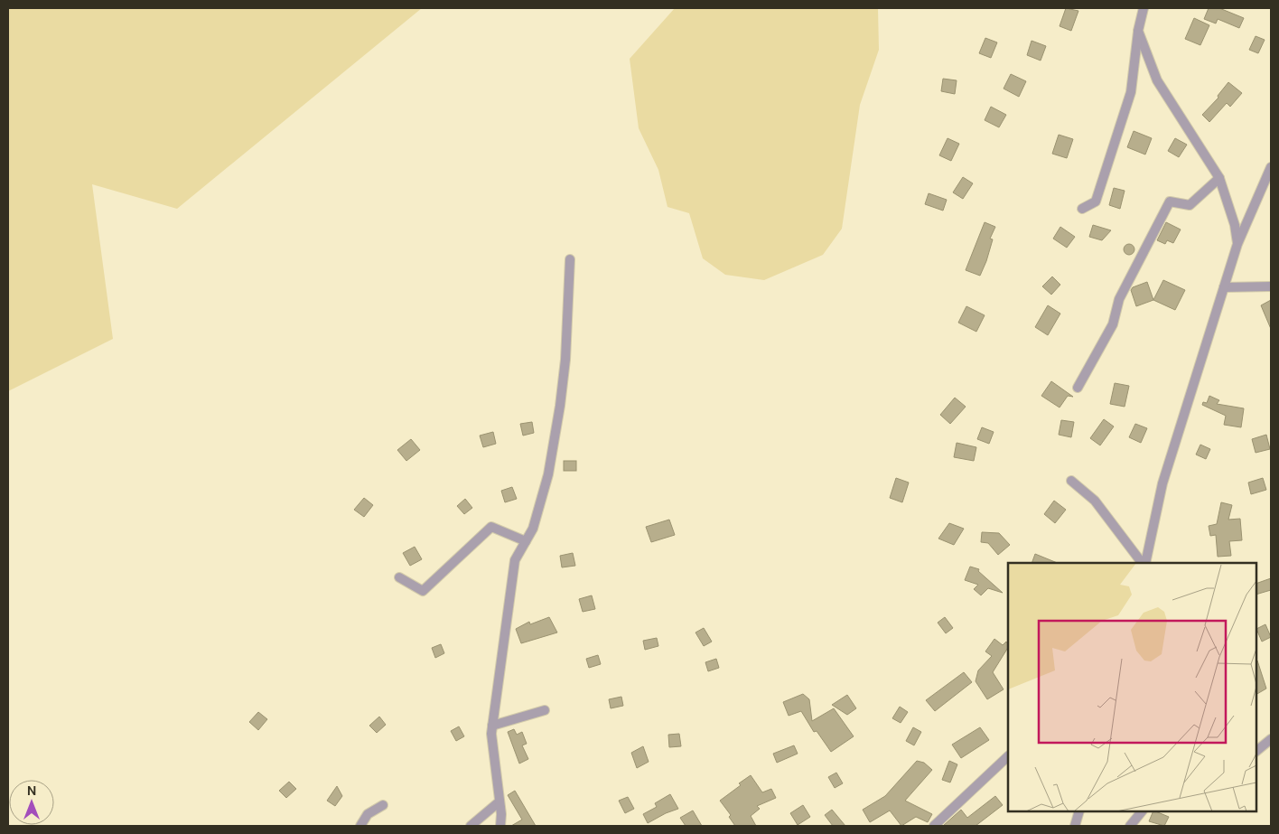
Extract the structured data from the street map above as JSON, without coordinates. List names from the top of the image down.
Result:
{
  "north": "top"
}
